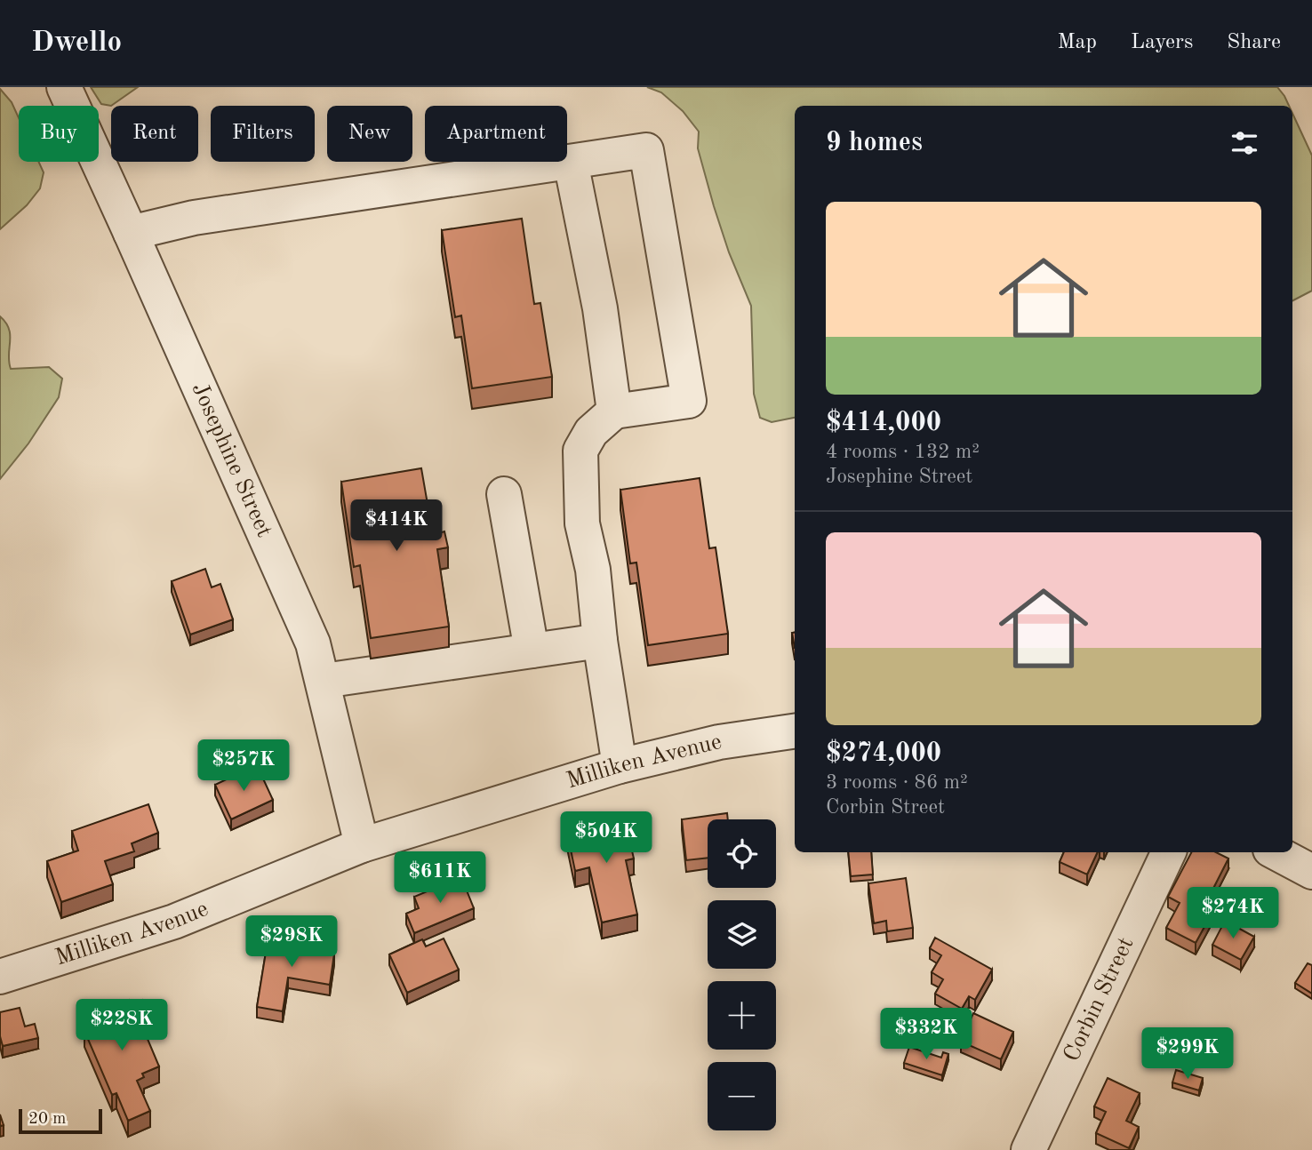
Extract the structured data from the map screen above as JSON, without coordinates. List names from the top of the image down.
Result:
{
  "streets": {
    "street": ["Josephine Street", "Milliken Avenue", "Corbin Street"]
  },
  "crossings": [
    ["Josephine Street", "Milliken Avenue"]
  ],
  "scale_bar": "20 m",
  "page": {
    "header": "Dwello",
    "nav": ["Map", "Layers", "Share"],
    "chip": [
      "Buy",
      "Rent",
      "Filters",
      "New",
      "Apartment"
    ],
    "heading": "9 homes",
    "list": [
      {
        "name": "$414,000",
        "note": "4 rooms · 132 m² · Josephine Street"
      },
      {
        "name": "$274,000",
        "note": "3 rooms · 86 m² · Corbin Street"
      }
    ],
    "price": [
      "$414K",
      "$257K",
      "$504K",
      "$611K",
      "$274K",
      "$298K",
      "$228K",
      "$332K",
      "$299K"
    ],
    "map_buttons": ["+", "−"],
    "scale": "20 m"
  }
}
